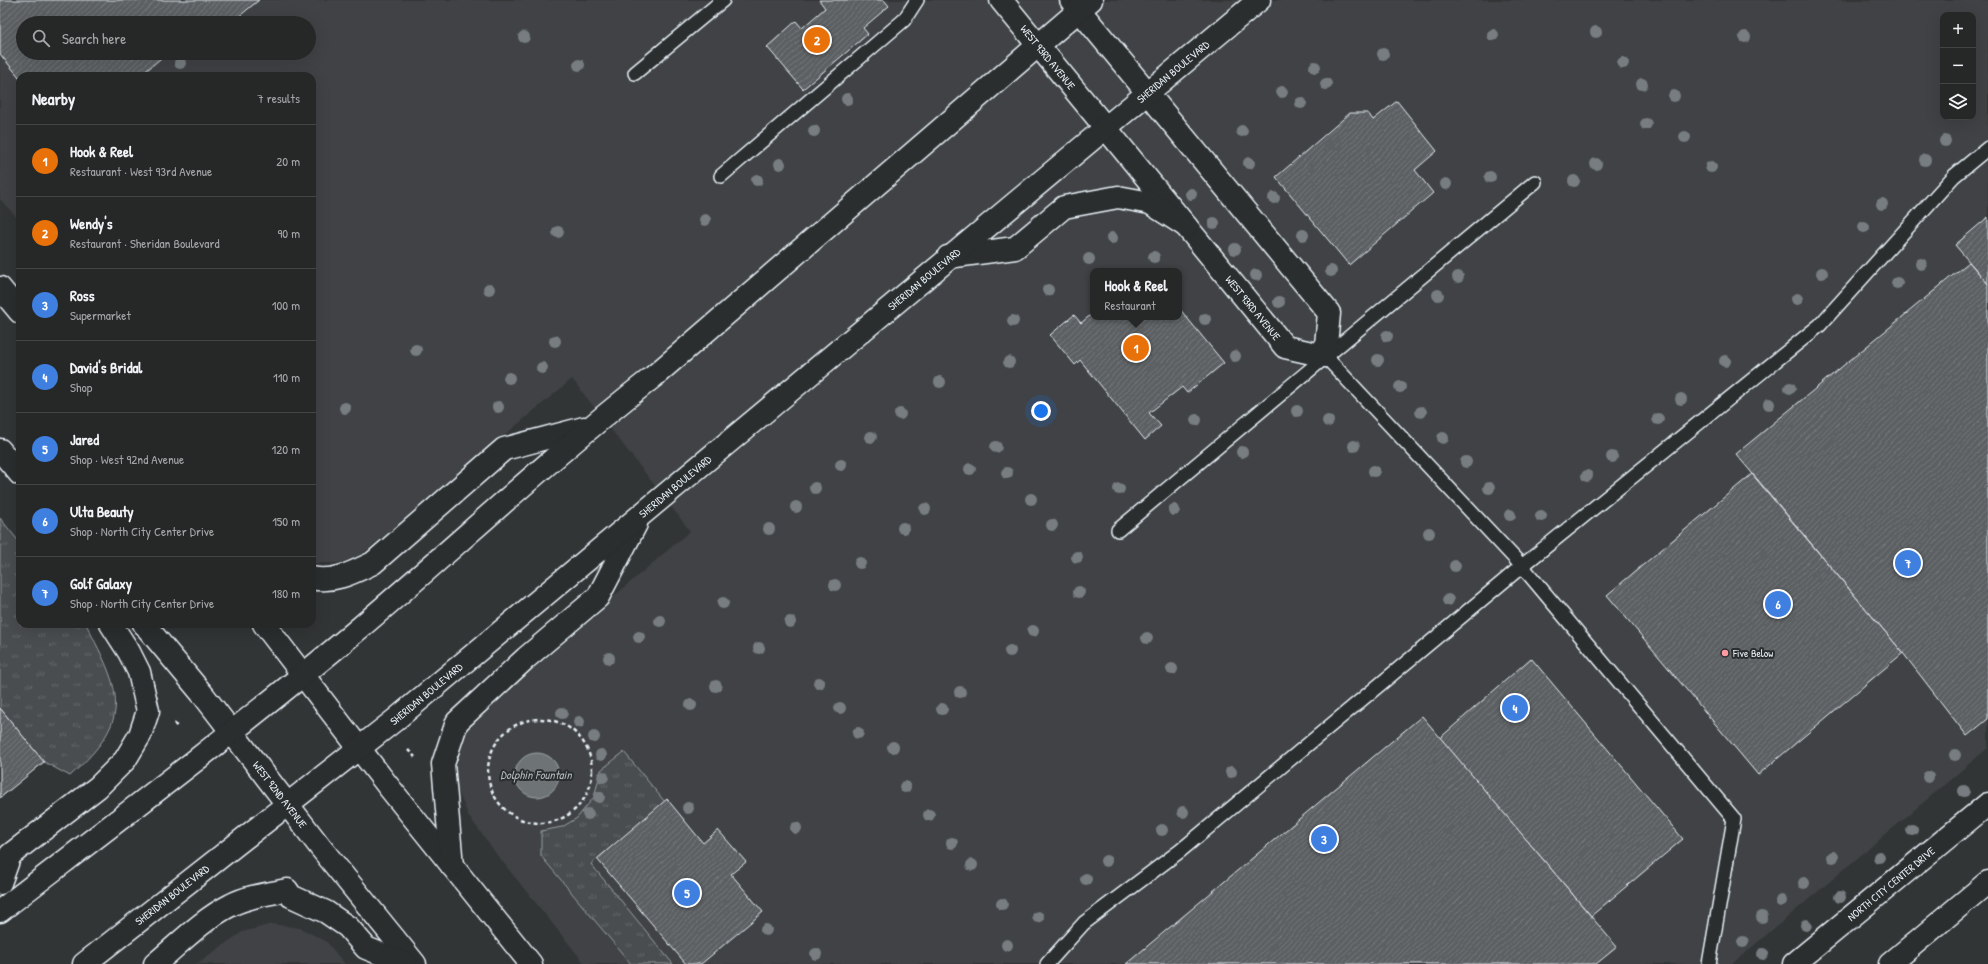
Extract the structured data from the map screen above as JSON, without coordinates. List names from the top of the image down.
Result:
{
  "streets": {
    "main road": [
      "WEST 93RD AVENUE",
      "SHERIDAN BOULEVARD",
      "WEST 92ND AVENUE",
      "NORTH CITY CENTER DRIVE"
    ]
  },
  "crossings": [
    ["WEST 93RD AVENUE", "SHERIDAN BOULEVARD"],
    ["SHERIDAN BOULEVARD", "WEST 92ND AVENUE"]
  ],
  "water": ["Dolphin Fountain"],
  "places": ["Five Below"],
  "page": {
    "map_buttons": ["+", "−"],
    "search": "Search here",
    "pins": [
      "2",
      "1",
      "7",
      "6",
      "4",
      "3",
      "5"
    ],
    "heading": ["Nearby", "7 results"],
    "list": [
      {
        "mark": "1",
        "name": "Hook & Reel",
        "note": "Restaurant · West 93rd Avenue",
        "value": "20 m"
      },
      {
        "mark": "2",
        "name": "Wendy's",
        "note": "Restaurant · Sheridan Boulevard",
        "value": "90 m"
      },
      {
        "mark": "3",
        "name": "Ross",
        "note": "Supermarket",
        "value": "100 m"
      },
      {
        "mark": "4",
        "name": "David's Bridal",
        "note": "Shop",
        "value": "110 m"
      },
      {
        "mark": "5",
        "name": "Jared",
        "note": "Shop · West 92nd Avenue",
        "value": "120 m"
      },
      {
        "mark": "6",
        "name": "Ulta Beauty",
        "note": "Shop · North City Center Drive",
        "value": "150 m"
      },
      {
        "mark": "7",
        "name": "Golf Galaxy",
        "note": "Shop · North City Center Drive",
        "value": "180 m"
      }
    ],
    "popup": ["Hook & Reel", "Restaurant"]
  }
}
